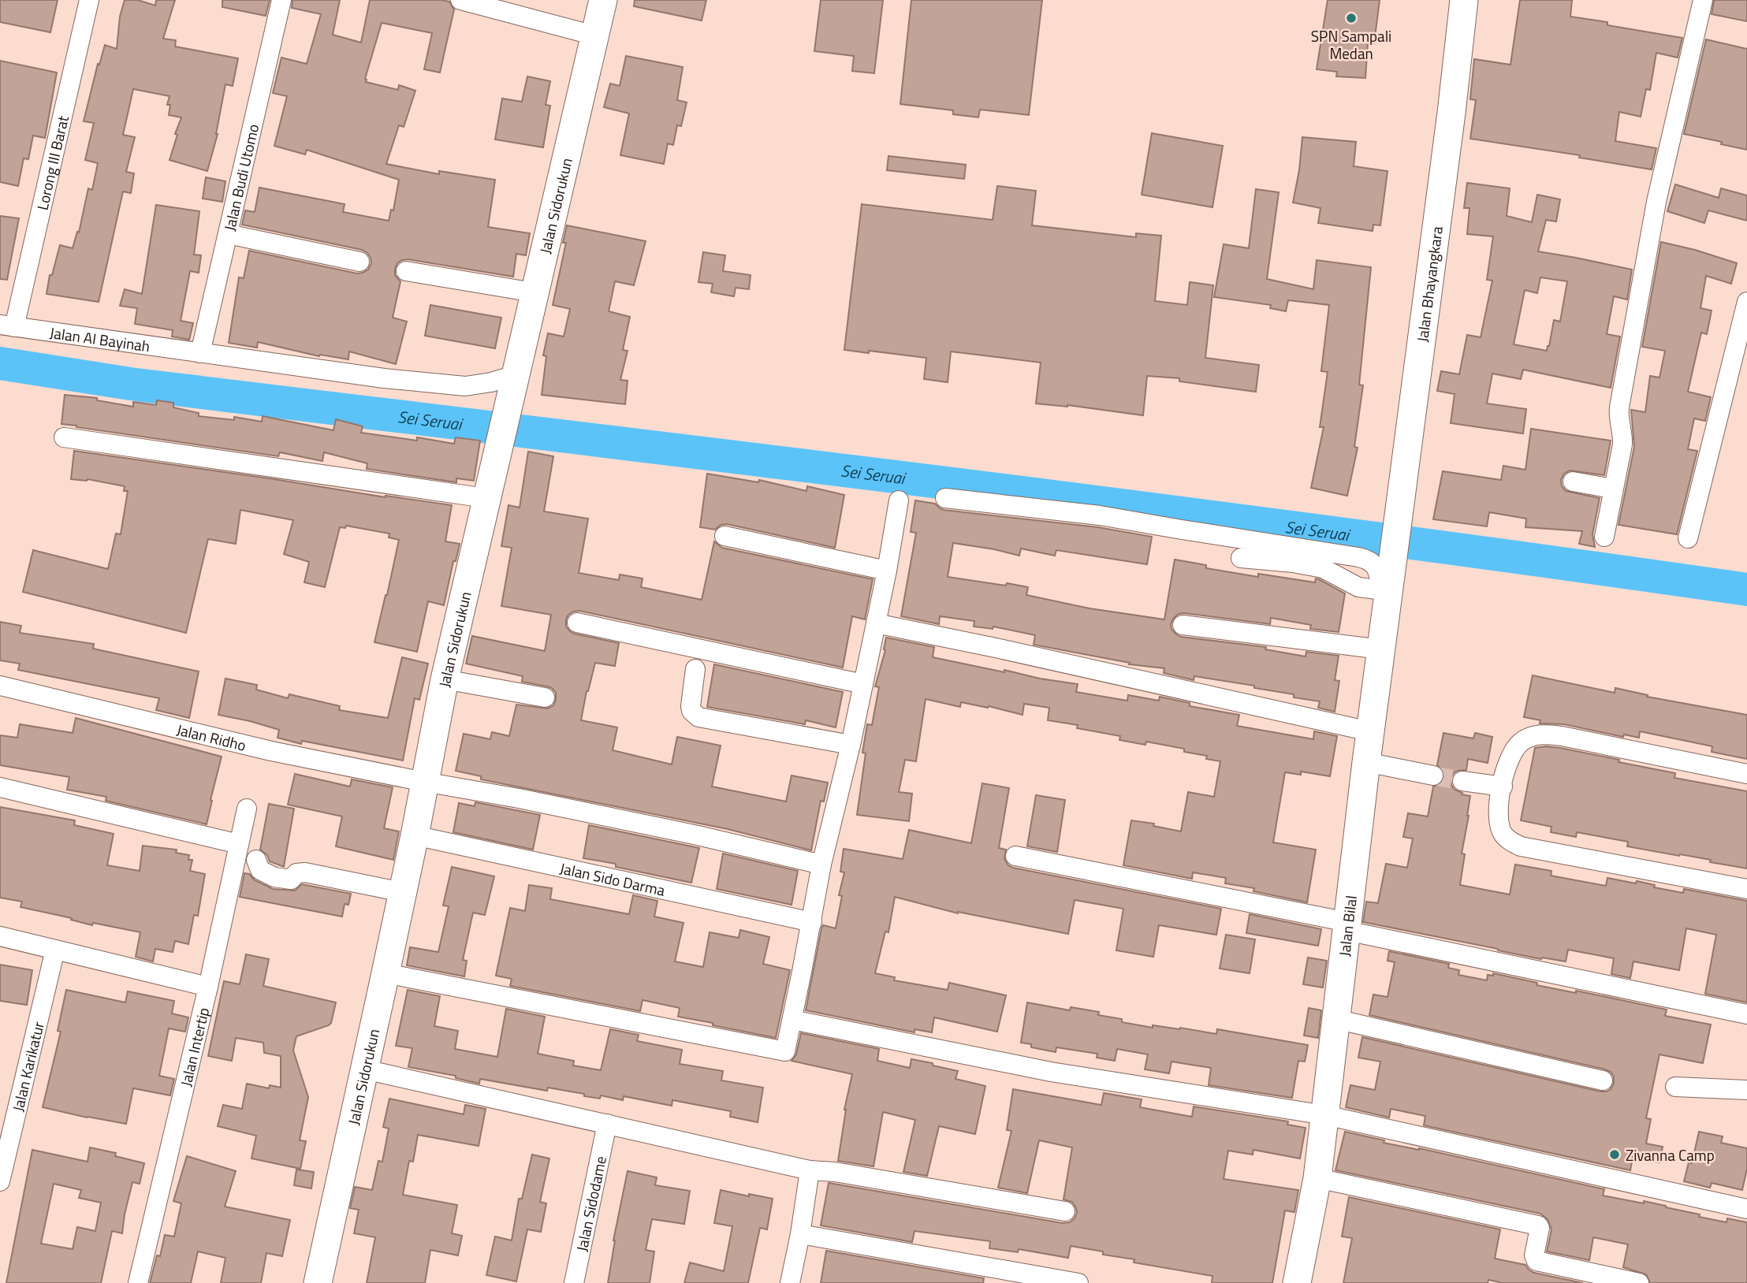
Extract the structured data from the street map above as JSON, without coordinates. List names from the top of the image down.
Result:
{
  "streets": {
    "street": [
      "Lorong III Barat",
      "Jalan Budi Utomo",
      "Jalan Sidorukun",
      "Jalan Bhayangkara",
      "Jalan AI Bayinah",
      "Jalan Ridho",
      "Jalan Sido Darma",
      "Jalan Bilal",
      "Jalan Intertip",
      "Jalan Karikatur",
      "Jalan Sidodame"
    ]
  },
  "crossings": [
    ["Lorong III Barat", "Jalan AI Bayinah"],
    ["Jalan Budi Utomo", "Jalan AI Bayinah"],
    ["Jalan Sidorukun", "Jalan AI Bayinah"],
    ["Jalan Sidorukun", "Jalan Ridho"],
    ["Jalan Sidorukun", "Jalan Sido Darma"],
    ["Jalan Bhayangkara", "Jalan Bilal"]
  ],
  "water": ["Sei Seruai"],
  "places": ["SPN Sampali Medan", "Zivanna Camp"]
}
